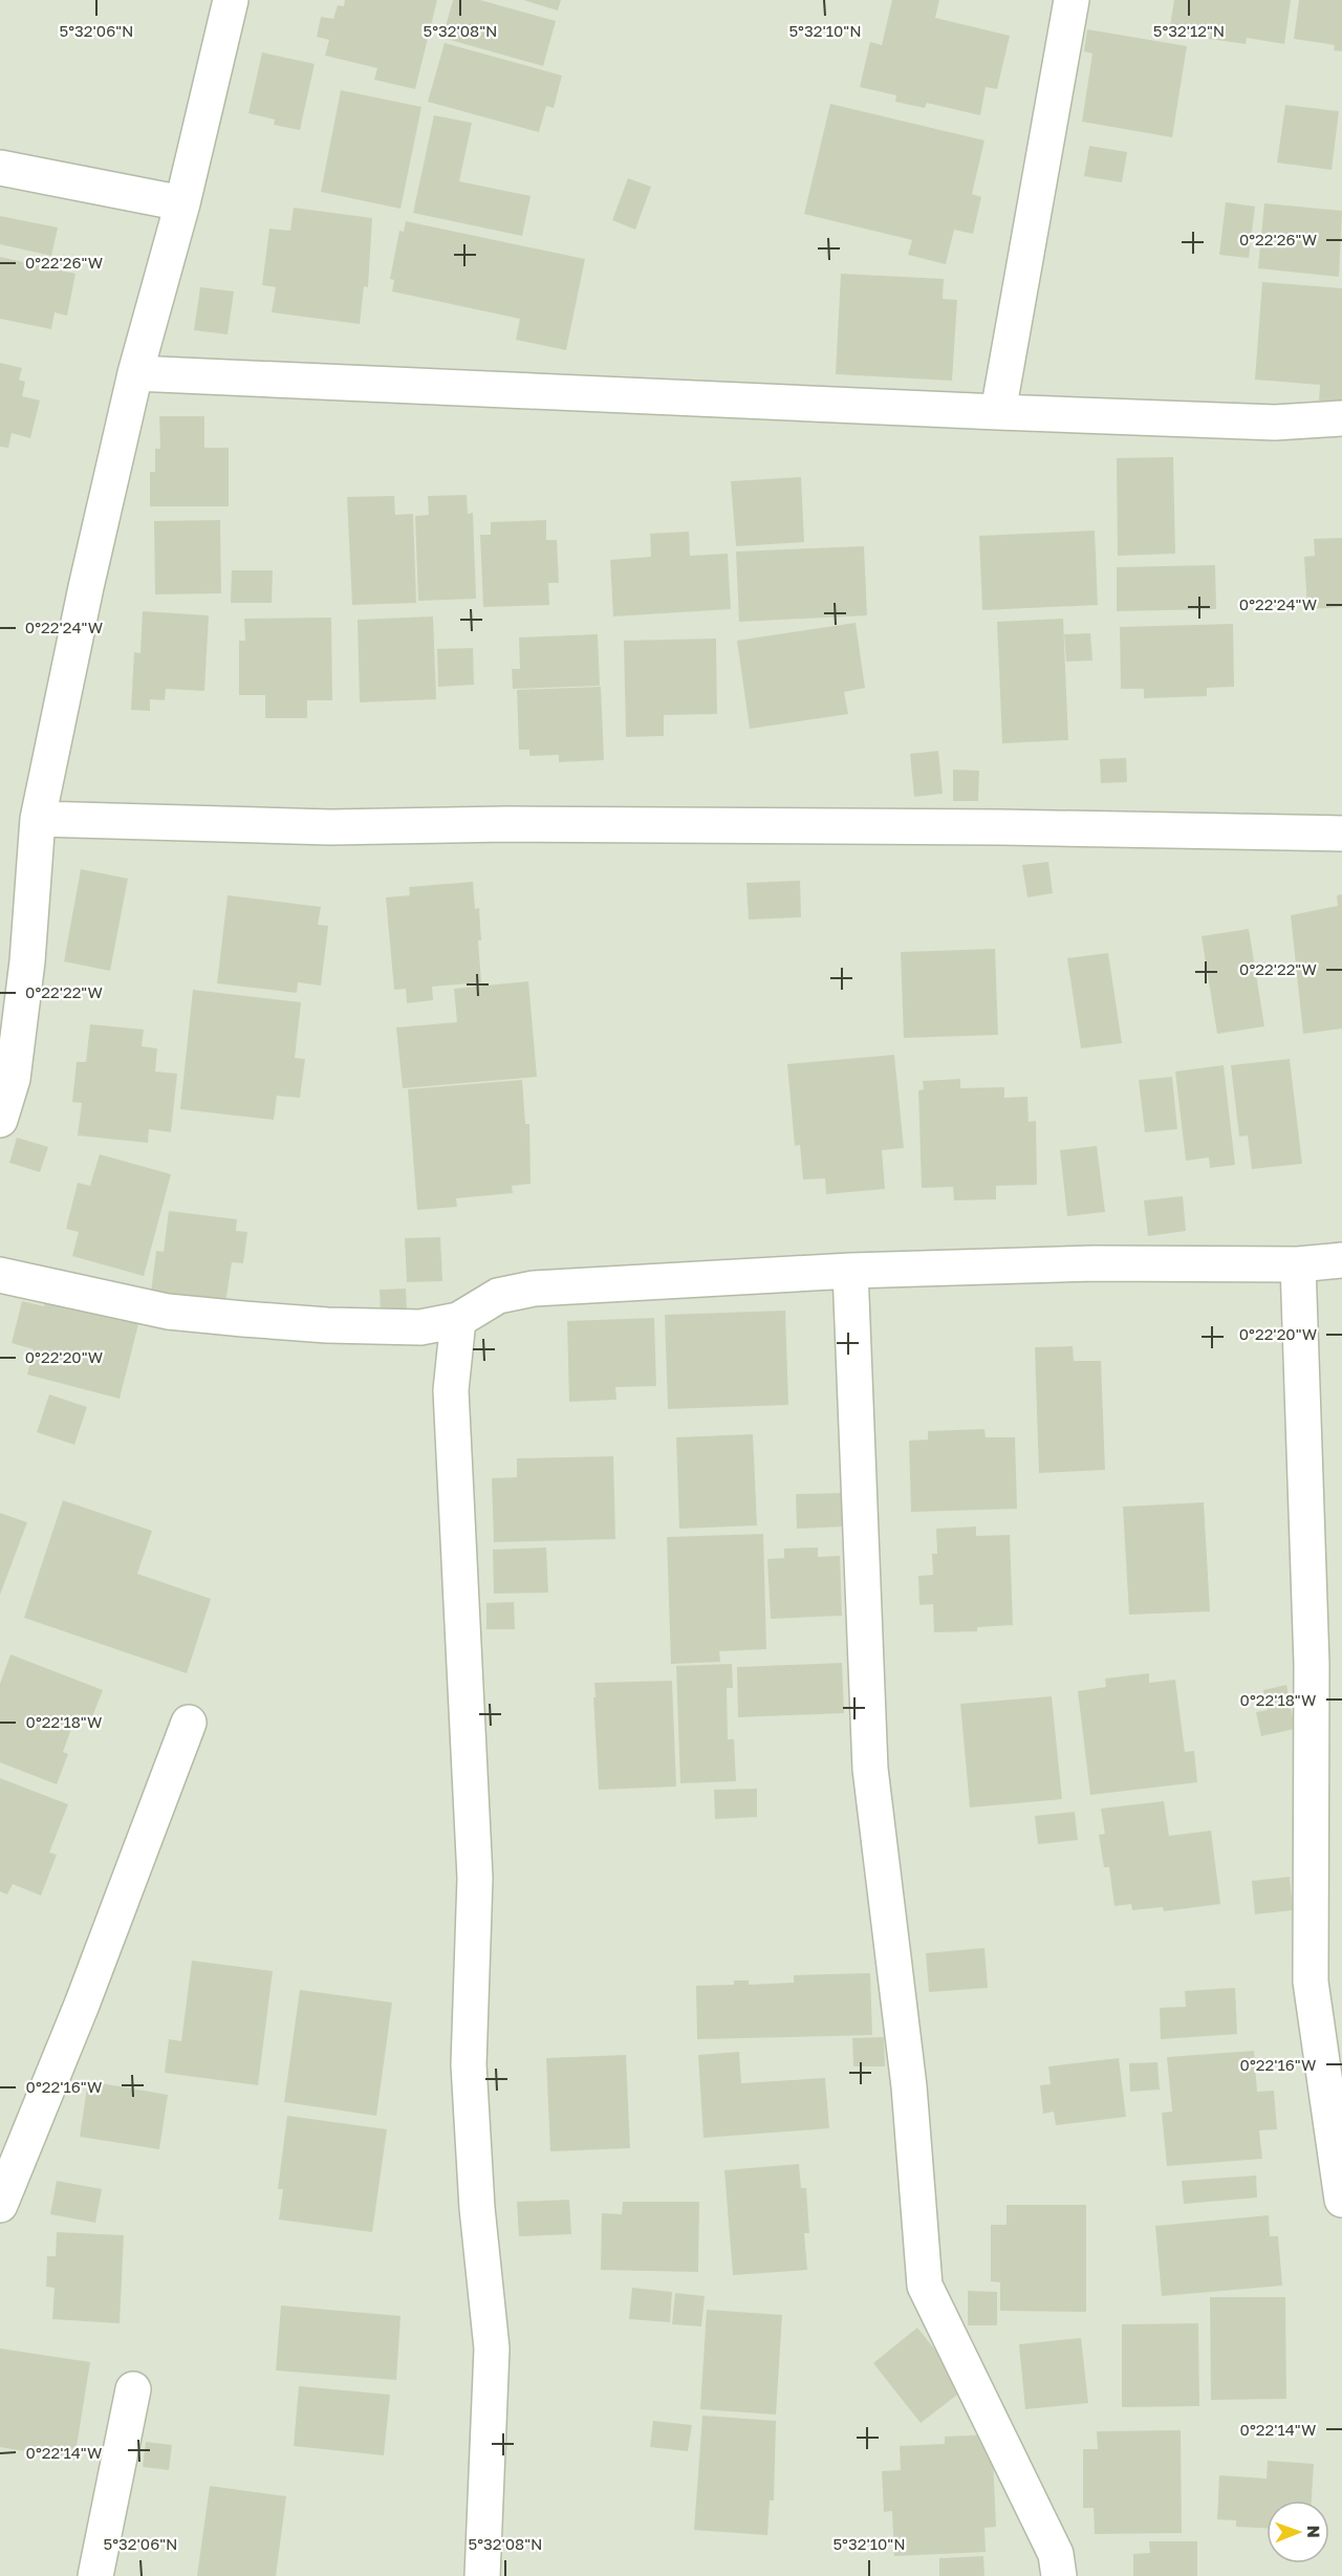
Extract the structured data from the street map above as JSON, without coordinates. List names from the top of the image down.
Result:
{
  "north": "right",
  "coordinates": [
    "5°32'06\"N",
    "5°32'08\"N",
    "5°32'10\"N",
    "5°32'12\"N",
    "0°22'26\"W",
    "0°22'24\"W",
    "0°22'22\"W",
    "0°22'20\"W",
    "0°22'18\"W",
    "0°22'16\"W",
    "0°22'14\"W"
  ]
}
